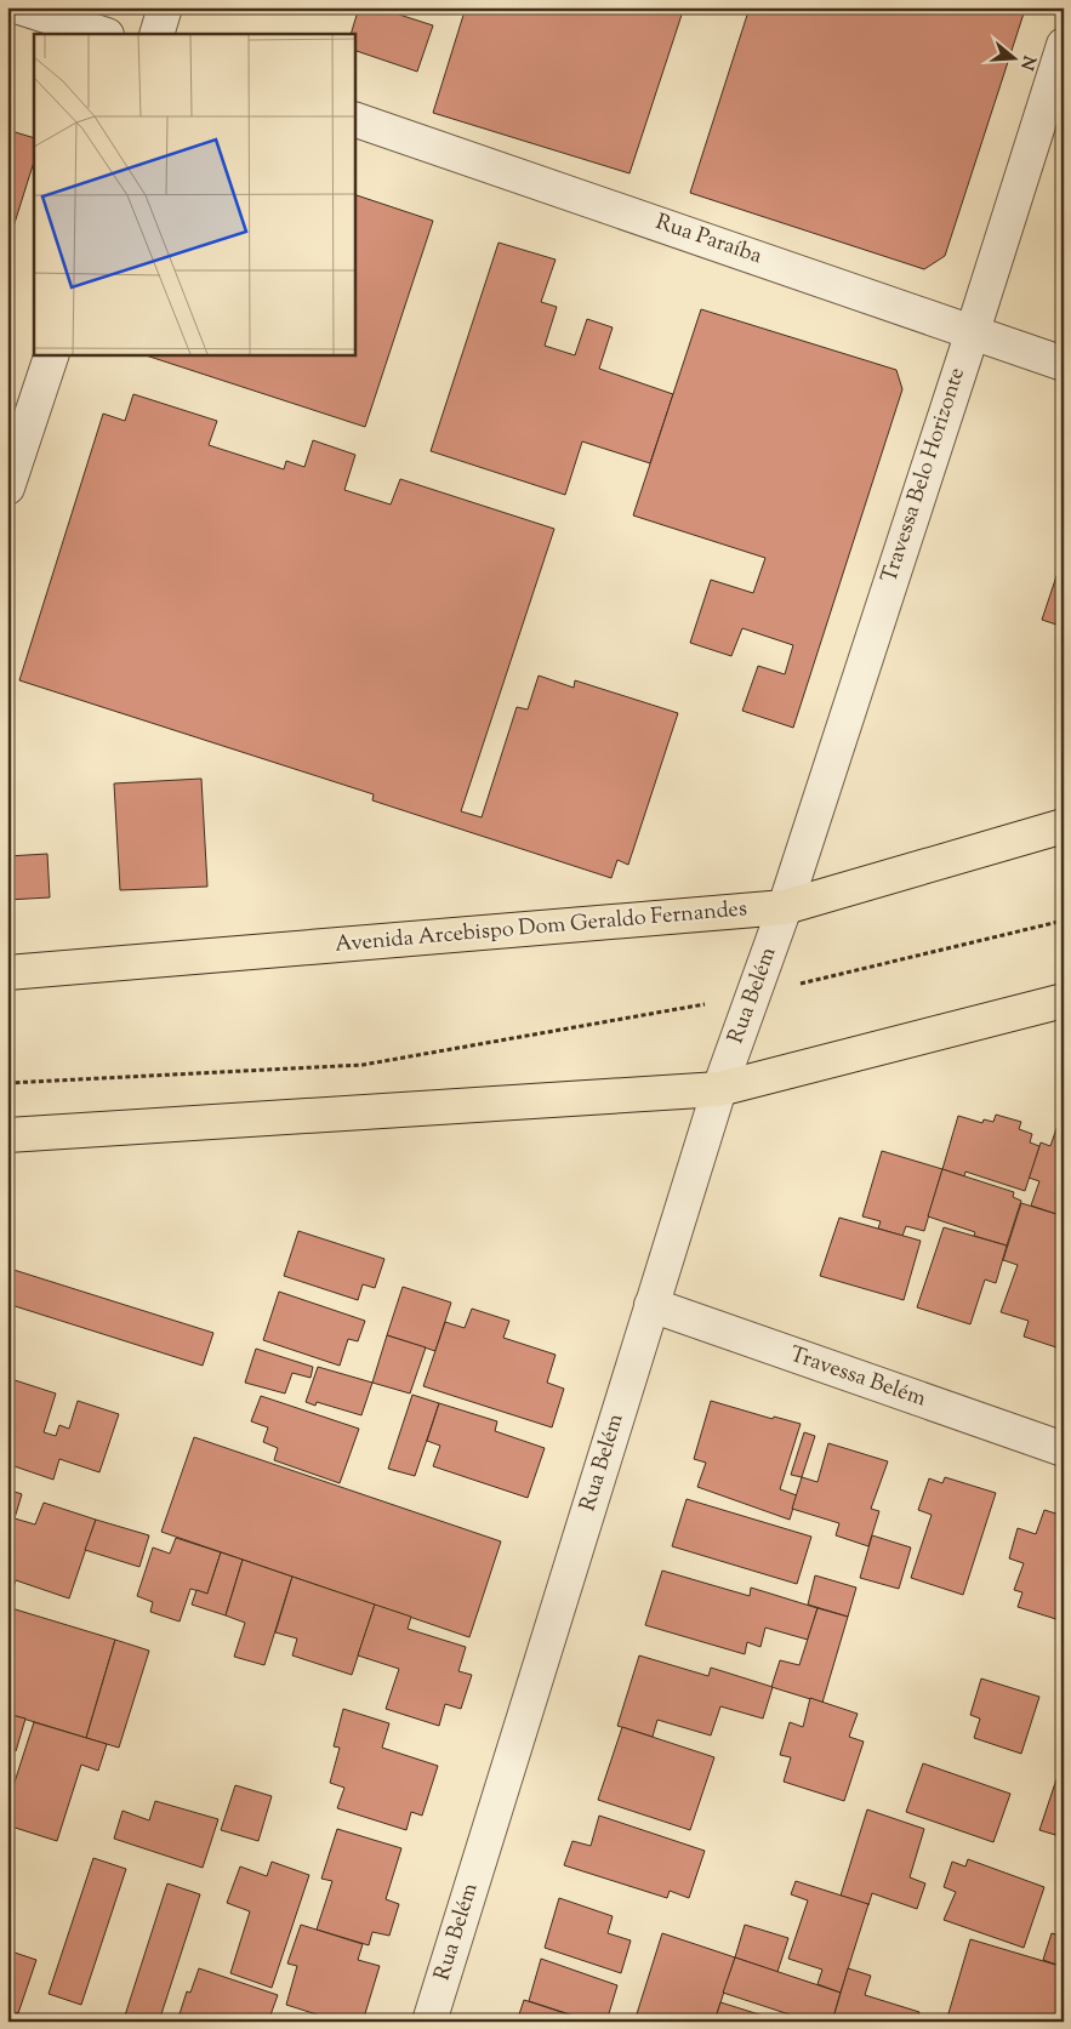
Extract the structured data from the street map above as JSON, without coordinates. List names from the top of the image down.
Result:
{
  "streets": {
    "main road": ["Avenida Arcebispo Dom Geraldo Fernandes"],
    "street": [
      "Rua Paraíba",
      "Travessa Belo Horizonte",
      "Rua Belém",
      "Travessa Belém"
    ]
  },
  "crossings": [
    ["Rua Paraíba", "Travessa Belo Horizonte"],
    ["Travessa Belo Horizonte", "Avenida Arcebispo Dom Geraldo Fernandes"],
    ["Travessa Belo Horizonte", "Rua Belém"],
    ["Avenida Arcebispo Dom Geraldo Fernandes", "Rua Belém"],
    ["Rua Belém", "Travessa Belém"]
  ],
  "north": "right"
}
